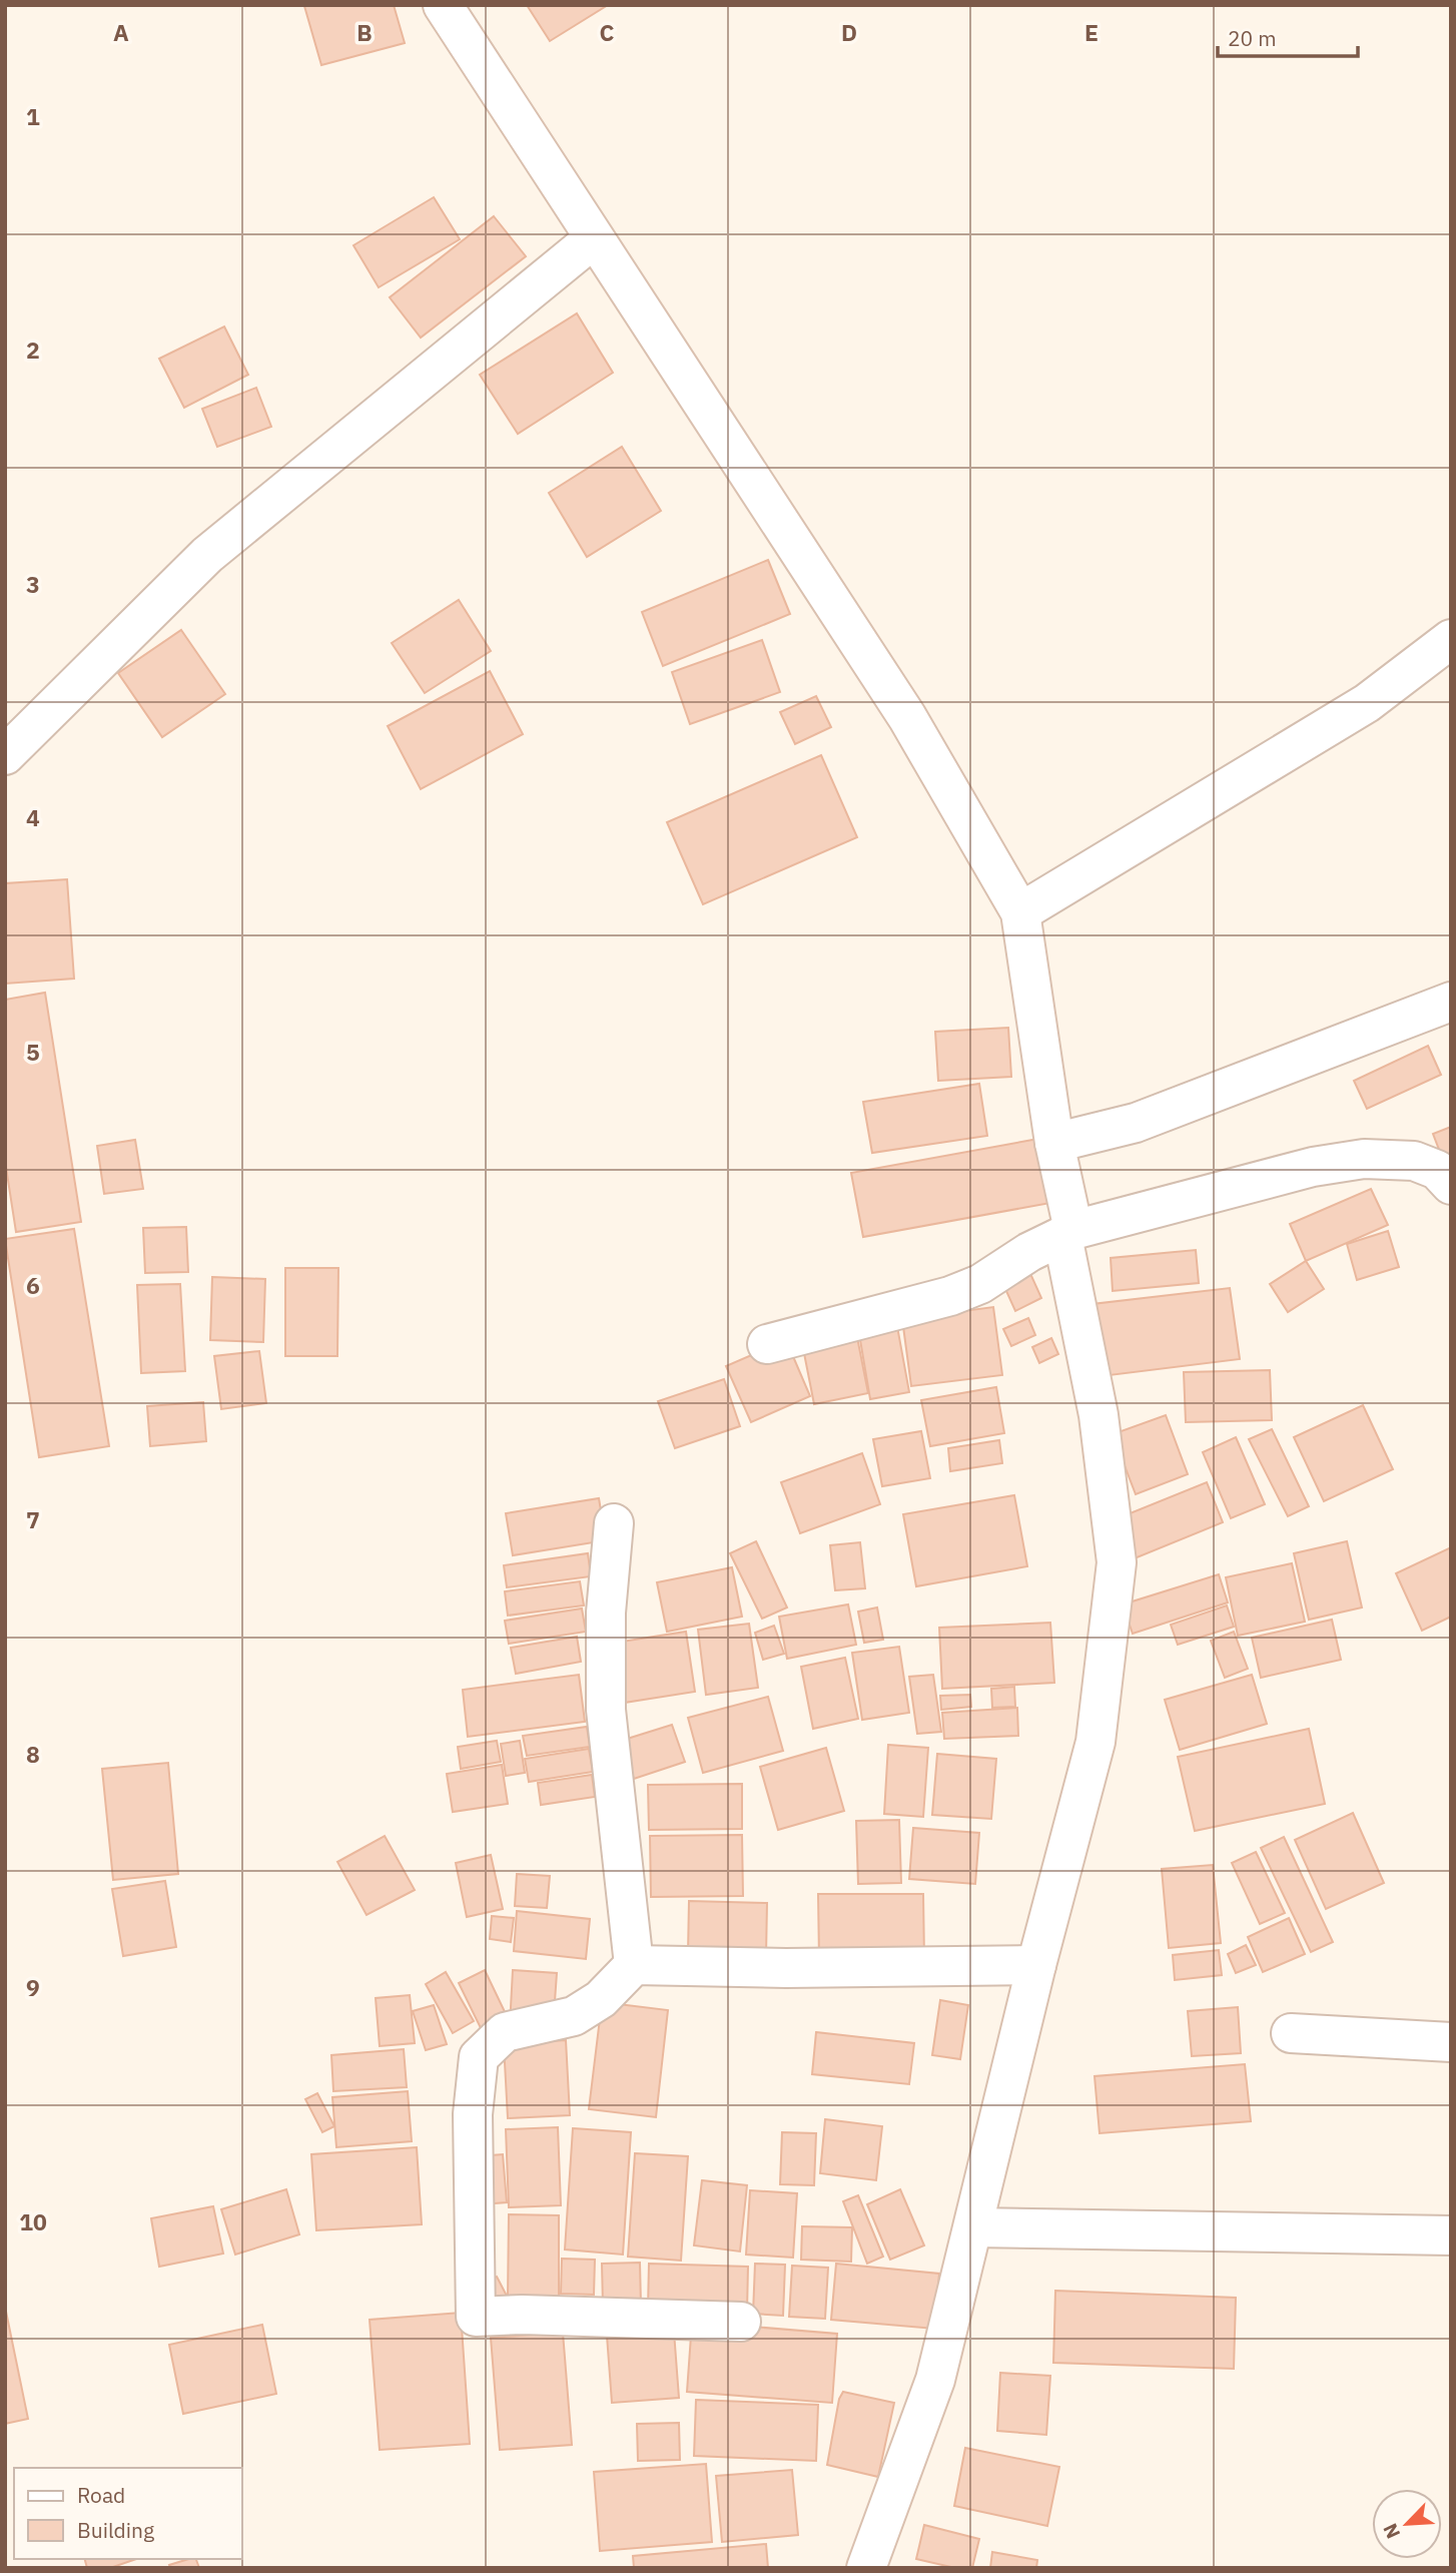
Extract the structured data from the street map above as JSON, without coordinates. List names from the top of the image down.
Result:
{
  "legend": ["Road", "Building"],
  "scale_bar": "20 m",
  "north": "bottom left",
  "grid": {
    "columns": [
      "A",
      "B",
      "C",
      "D",
      "E"
    ],
    "rows": [
      "1",
      "2",
      "3",
      "4",
      "5",
      "6",
      "7",
      "8",
      "9",
      "10"
    ]
  }
}
